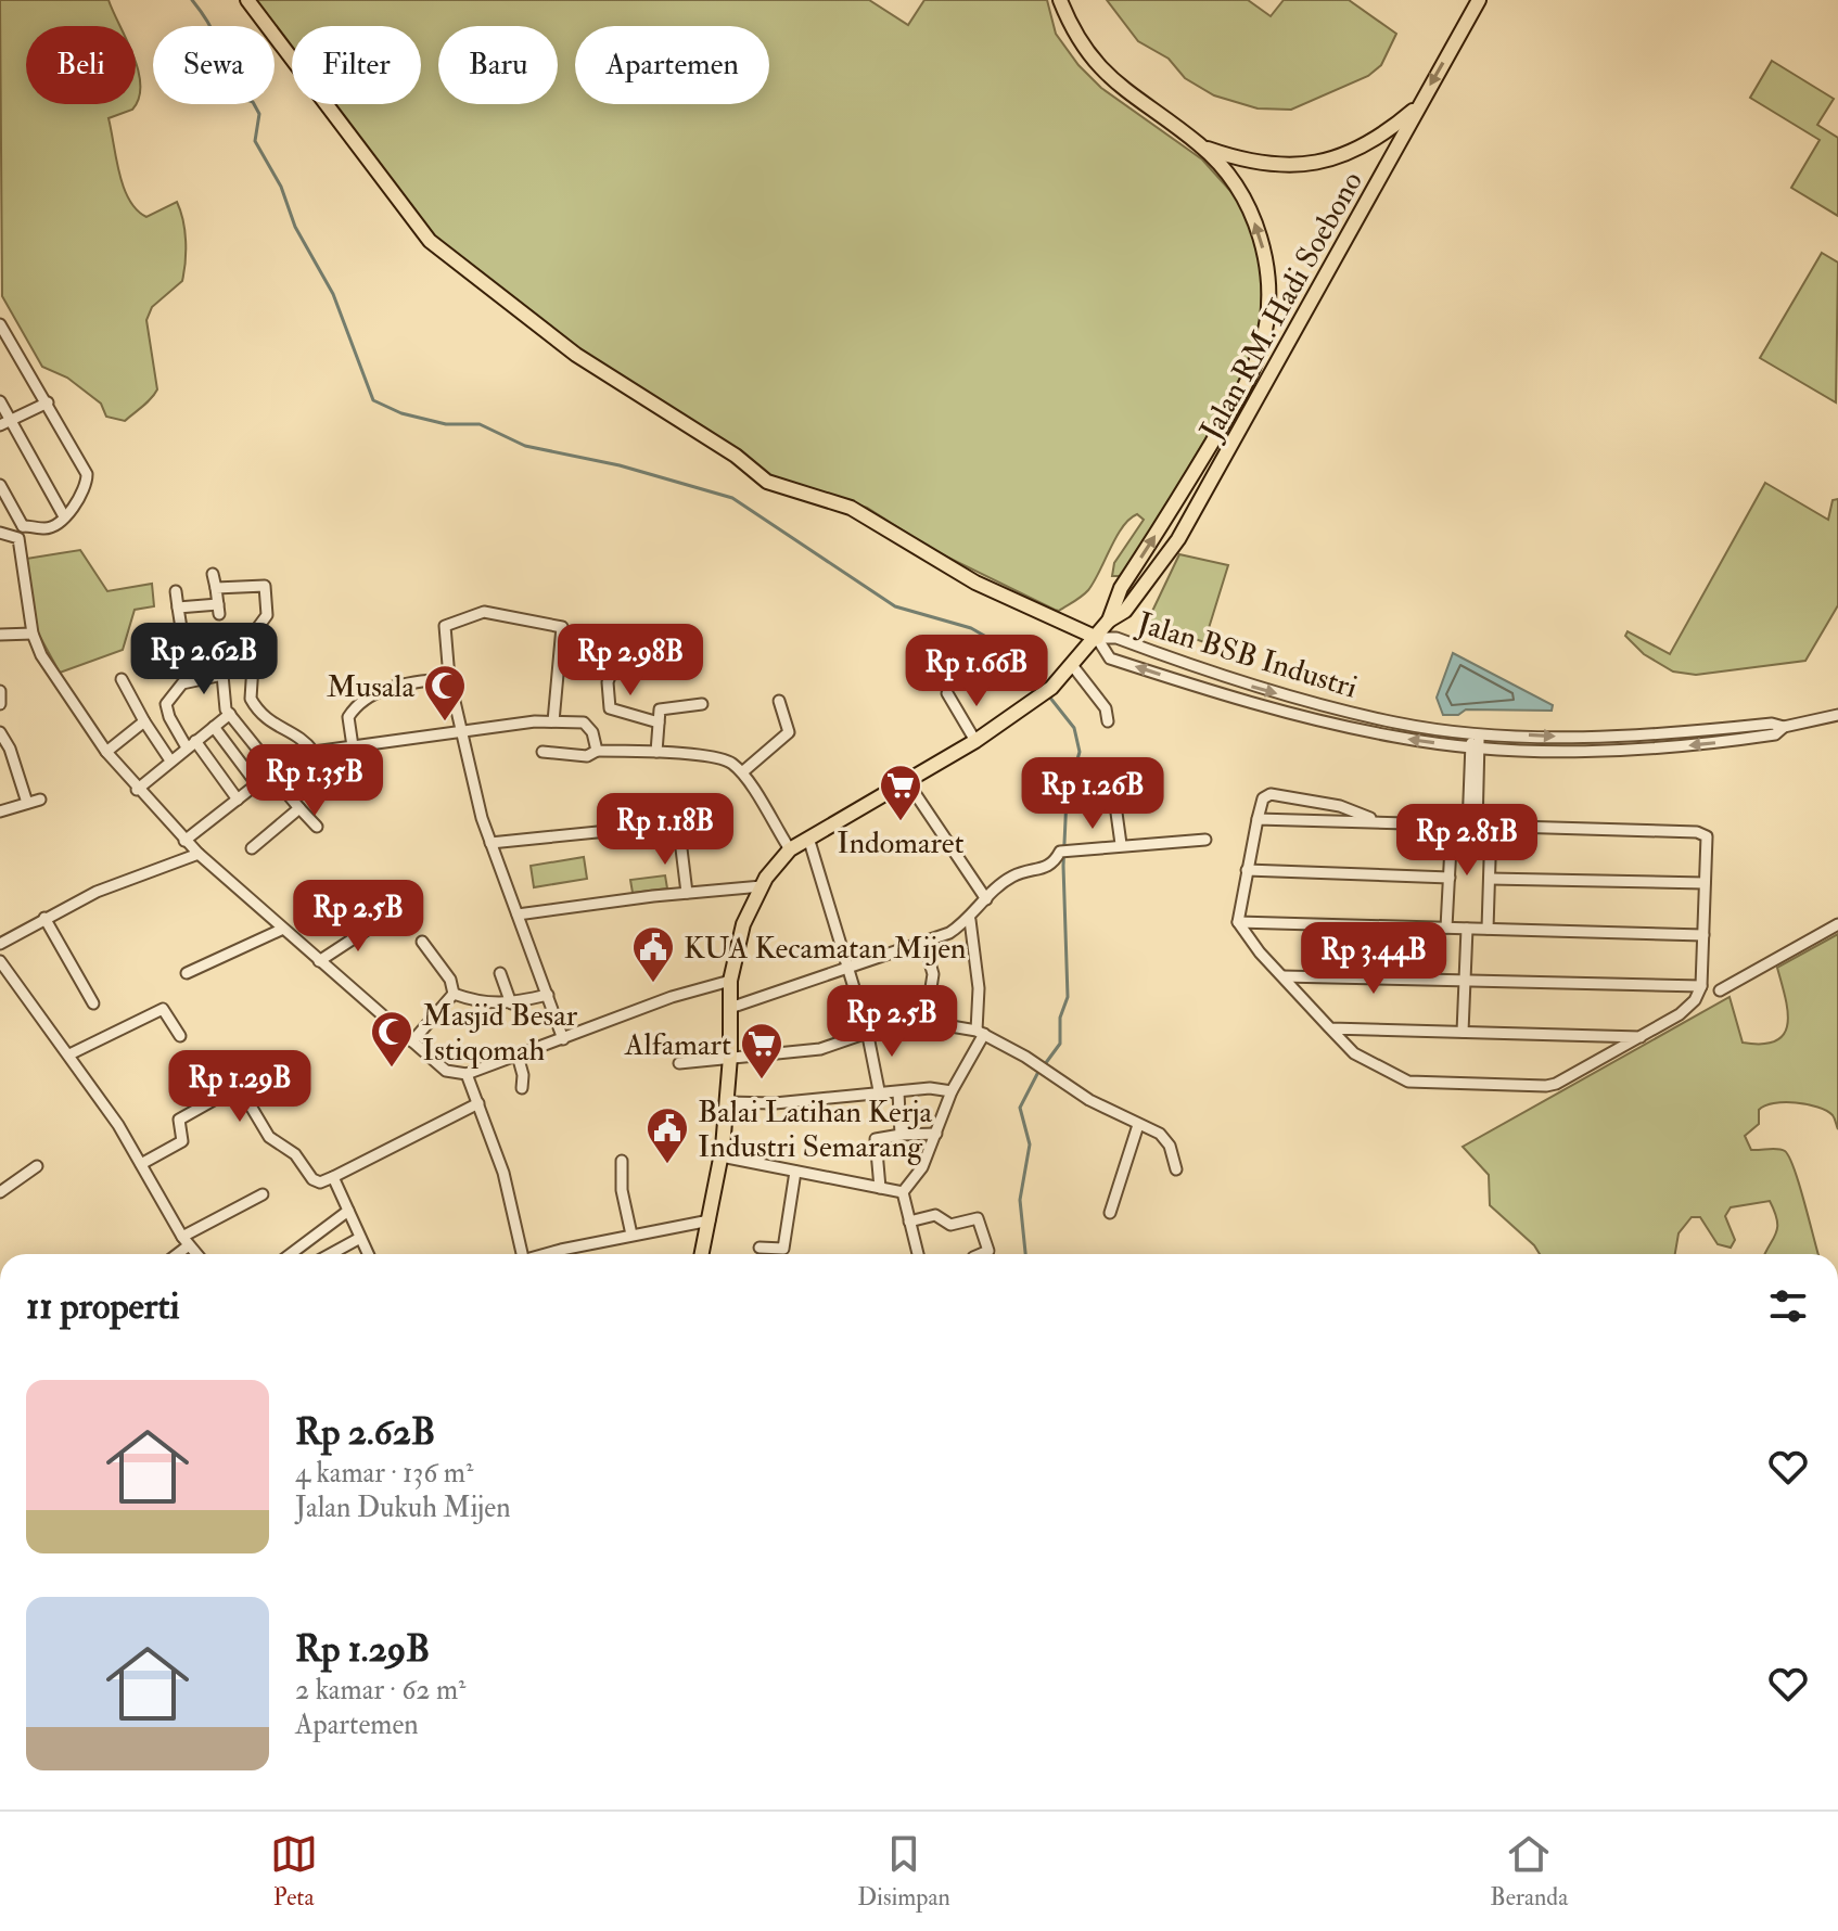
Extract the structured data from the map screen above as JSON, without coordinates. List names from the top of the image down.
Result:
{
  "streets": {
    "main road": ["Jalan RM. Hadi Soebono"],
    "street": ["Jalan BSB Industri"]
  },
  "crossings": [
    ["Jalan RM. Hadi Soebono", "Jalan BSB Industri"]
  ],
  "places": {
    "mosque": ["Musala", "Masjid Besar Istiqomah"],
    "supermarket": ["Indomaret", "Alfamart"],
    "public building": ["KUA Kecamatan Mijen", "Balai Latihan Kerja Industri Semarang"]
  },
  "page": {
    "chip": [
      "Beli",
      "Sewa",
      "Filter",
      "Baru",
      "Apartemen"
    ],
    "price": [
      "Rp 2.62B",
      "Rp 2.98B",
      "Rp 1.66B",
      "Rp 1.35B",
      "Rp 1.26B",
      "Rp 1.18B",
      "Rp 2.81B",
      "Rp 2.5B",
      "Rp 3.44B",
      "Rp 2.5B",
      "Rp 1.29B"
    ],
    "heading": "11 properti",
    "list": [
      {
        "name": "Rp 2.62B",
        "note": "4 kamar · 136 m² · Jalan Dukuh Mijen"
      },
      {
        "name": "Rp 1.29B",
        "note": "2 kamar · 62 m² · Apartemen"
      }
    ],
    "tabs": ["Peta", "Disimpan", "Beranda"]
  }
}
